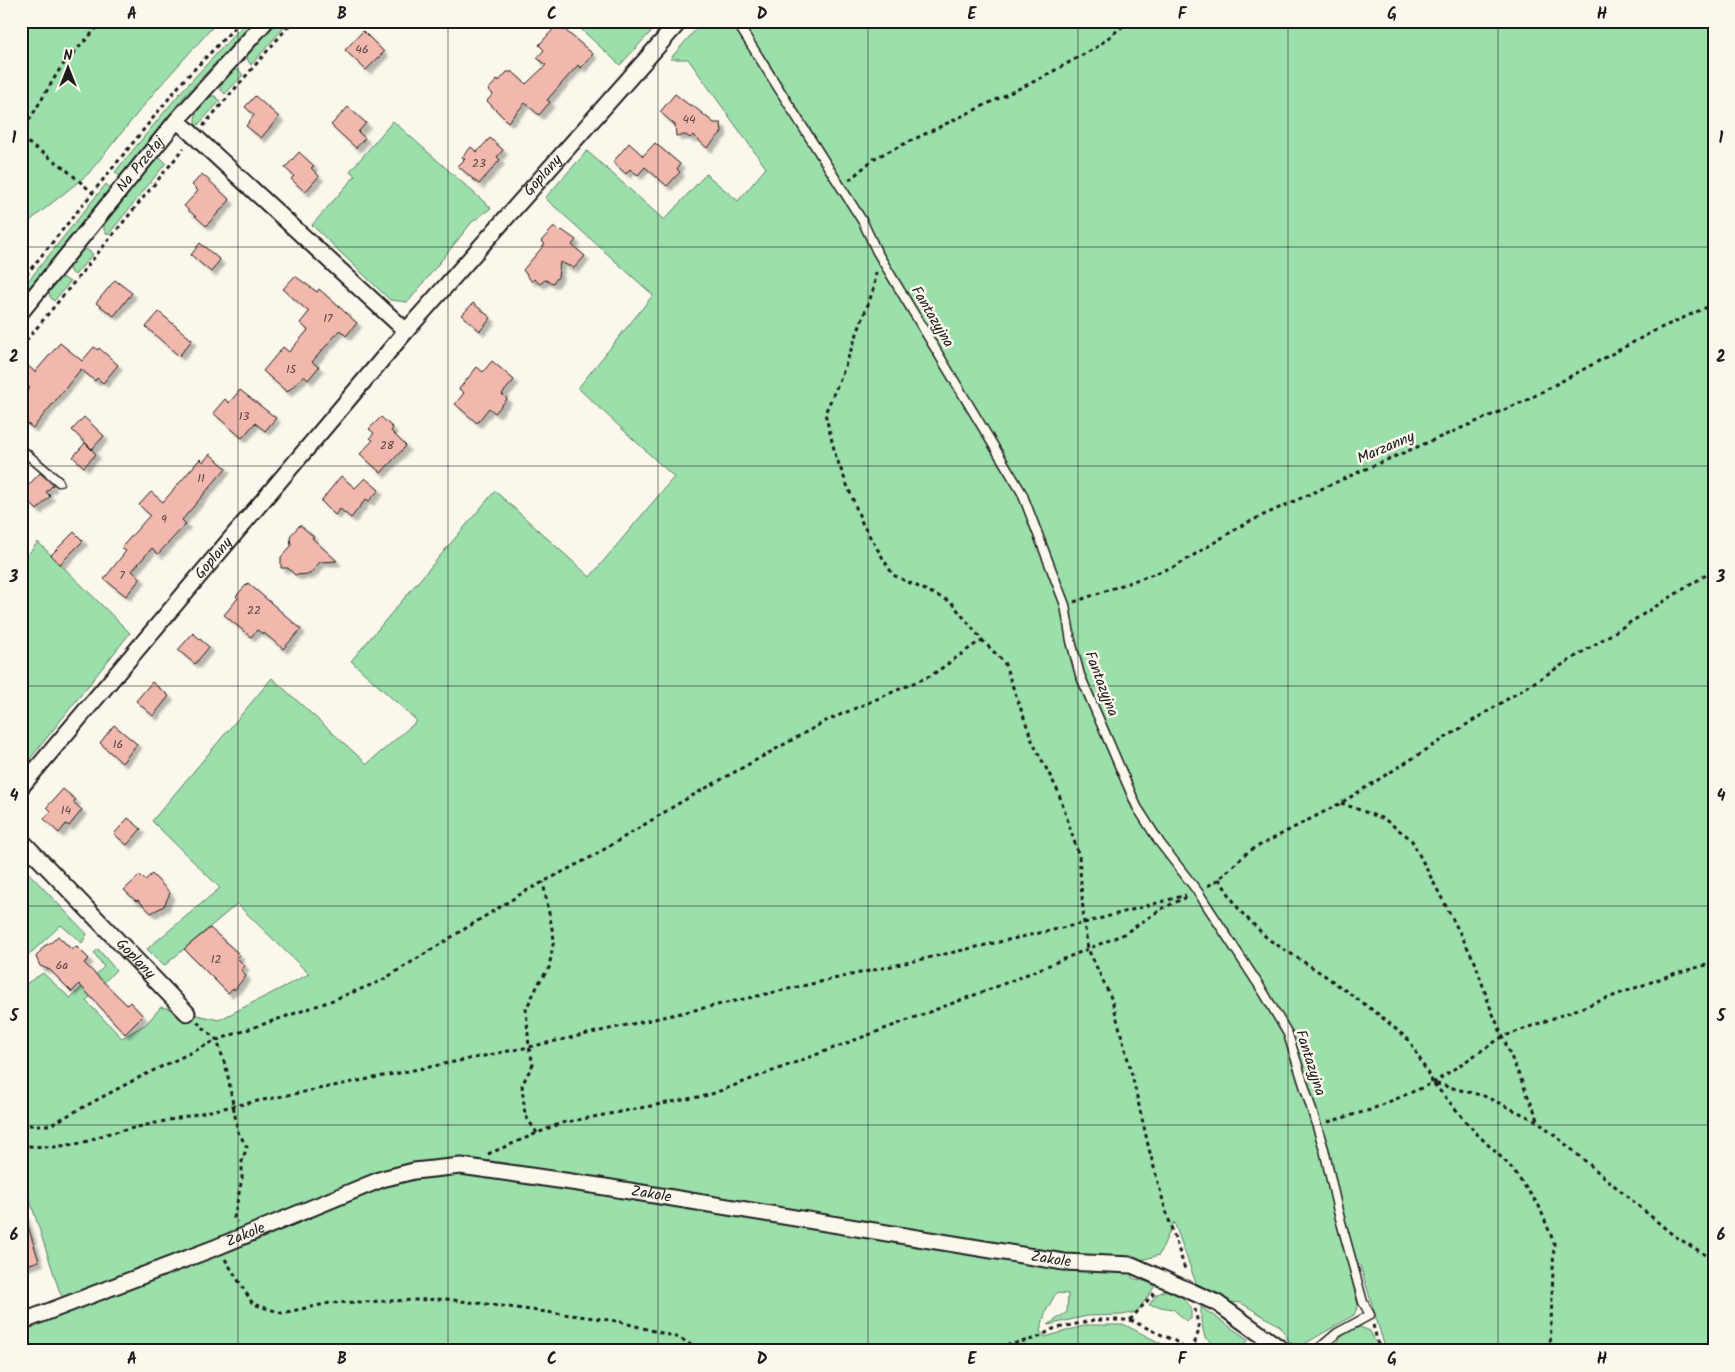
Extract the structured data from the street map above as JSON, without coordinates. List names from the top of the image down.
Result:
{
  "streets": {
    "street": ["Na Przełaj", "Goplany", "Zakole"],
    "lane": ["Fantazyjna"],
    "path": ["Marzanny"]
  },
  "crossings": [
    ["Fantazyjna", "Marzanny"]
  ],
  "house_numbers": [
    "46",
    "44",
    "23",
    "17",
    "15",
    "13",
    "28",
    "11",
    "9",
    "7",
    "22",
    "16",
    "14",
    "12",
    "6a"
  ],
  "north": "top",
  "grid": {
    "columns": [
      "A",
      "B",
      "C",
      "D",
      "E",
      "F",
      "G",
      "H"
    ],
    "rows": [
      "1",
      "2",
      "3",
      "4",
      "5",
      "6"
    ]
  }
}
